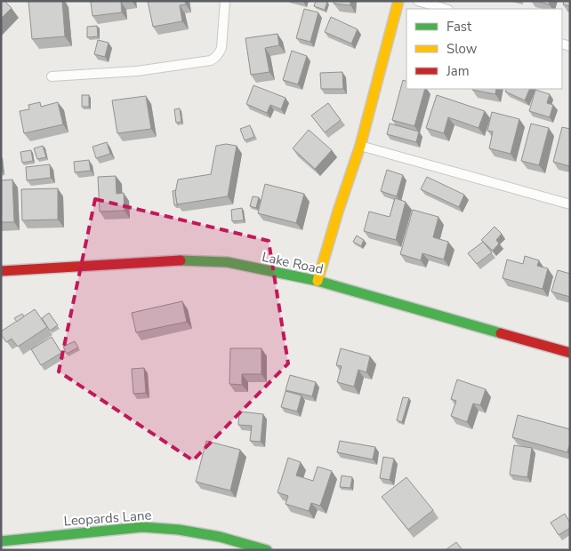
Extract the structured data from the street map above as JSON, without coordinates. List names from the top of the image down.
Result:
{
  "streets": {
    "main road": ["Lake Road", "Leopards Lane"]
  },
  "legend": ["Fast", "Slow", "Jam"]
}
